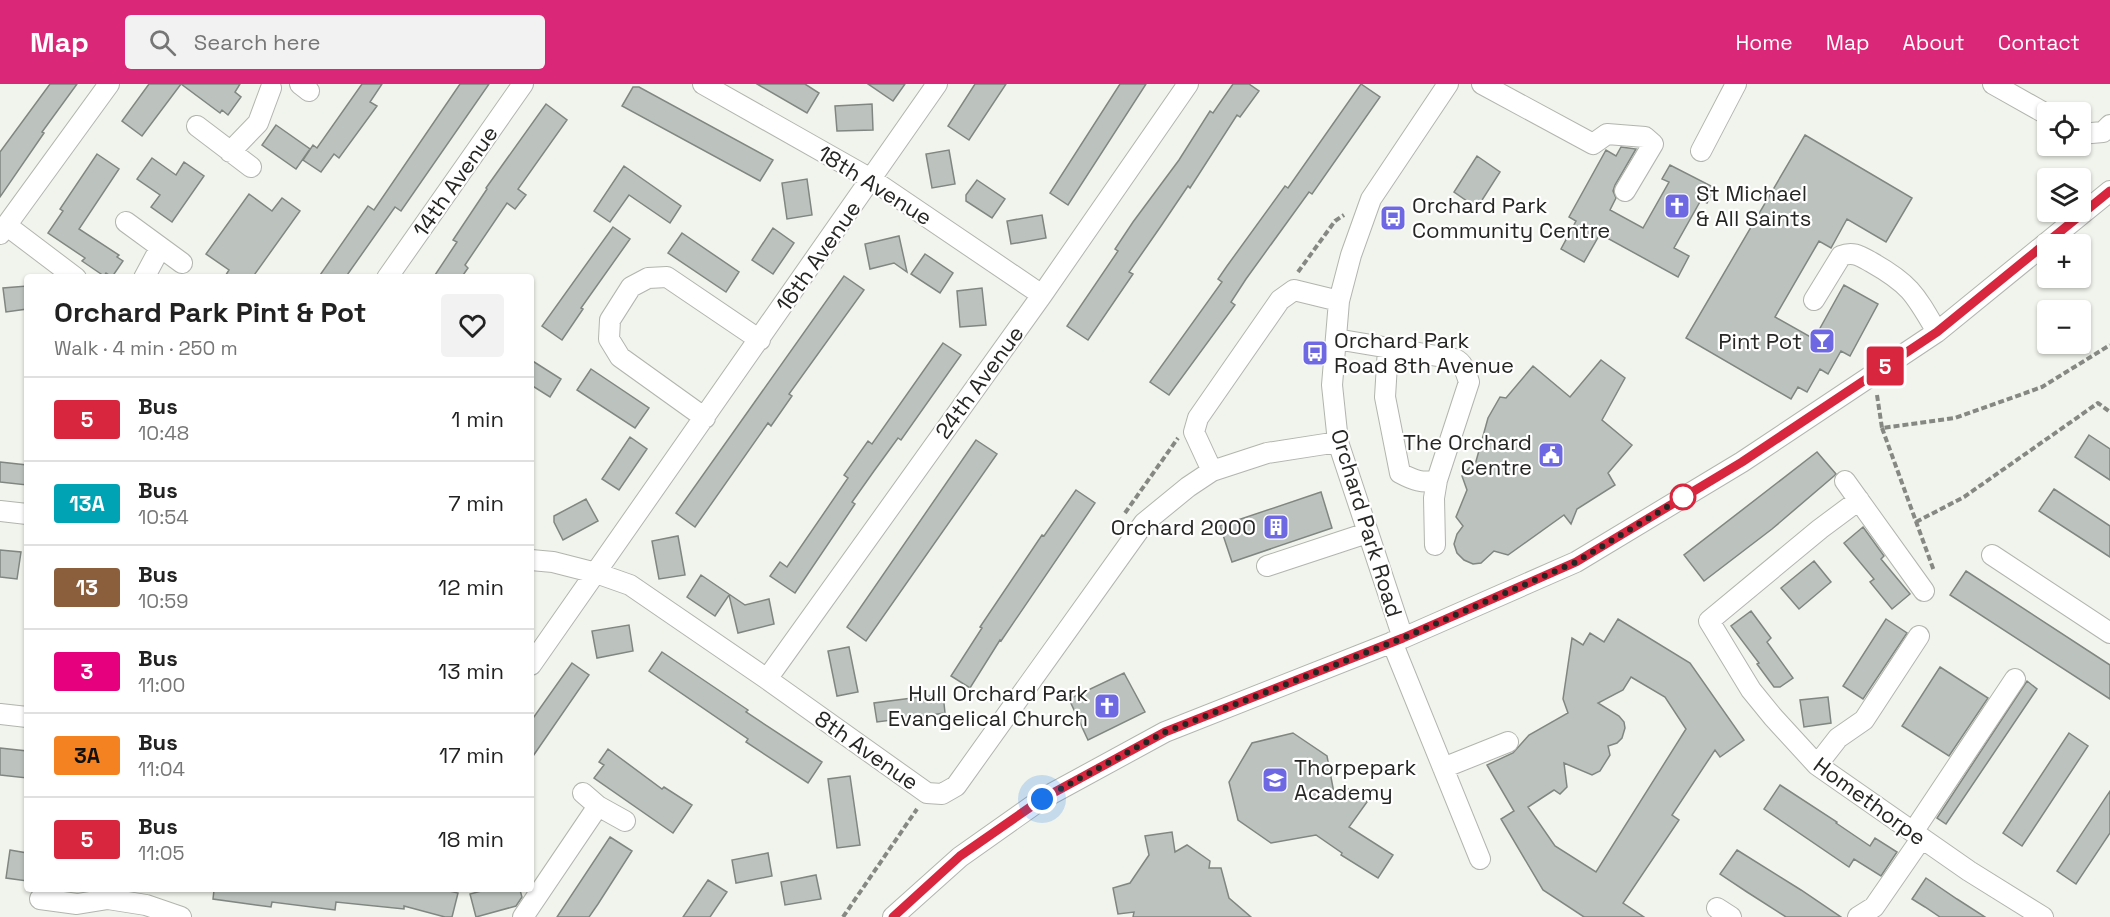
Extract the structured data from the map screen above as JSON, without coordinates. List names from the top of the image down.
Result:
{
  "streets": {
    "street": [
      "14th Avenue",
      "18th Avenue",
      "16th Avenue",
      "24th Avenue",
      "Orchard Park Road",
      "8th Avenue",
      "Homethorpe"
    ]
  },
  "crossings": [
    ["18th Avenue", "16th Avenue"],
    ["18th Avenue", "24th Avenue"],
    ["16th Avenue", "8th Avenue"],
    ["24th Avenue", "8th Avenue"],
    ["Orchard Park Road", "8th Avenue"]
  ],
  "places": {
    "church": ["St Michael & All Saints", "Hull Orchard Park Evangelical Church"],
    "bus stop": ["Orchard Park Community Centre", "Orchard Park Road 8th Avenue"],
    "bar": ["Pint Pot"],
    "public building": ["The Orchard Centre"],
    "building": ["Orchard 2000"],
    "school or university": ["Thorpepark Academy"]
  },
  "lines": ["bus line 5"],
  "page": {
    "header": "Map",
    "search": "Search here",
    "nav": [
      "Home",
      "Map",
      "About",
      "Contact"
    ],
    "on_map": "5",
    "map_buttons": ["+", "−"],
    "heading": ["Orchard Park Pint & Pot", "Walk · 4 min · 250 m"],
    "list": [
      {
        "mark": "5",
        "name": "Bus",
        "note": "10:48",
        "value": "1 min"
      },
      {
        "mark": "13A",
        "name": "Bus",
        "note": "10:54",
        "value": "7 min"
      },
      {
        "mark": "13",
        "name": "Bus",
        "note": "10:59",
        "value": "12 min"
      },
      {
        "mark": "3",
        "name": "Bus",
        "note": "11:00",
        "value": "13 min"
      },
      {
        "mark": "3A",
        "name": "Bus",
        "note": "11:04",
        "value": "17 min"
      },
      {
        "mark": "5",
        "name": "Bus",
        "note": "11:05",
        "value": "18 min"
      }
    ]
  }
}
